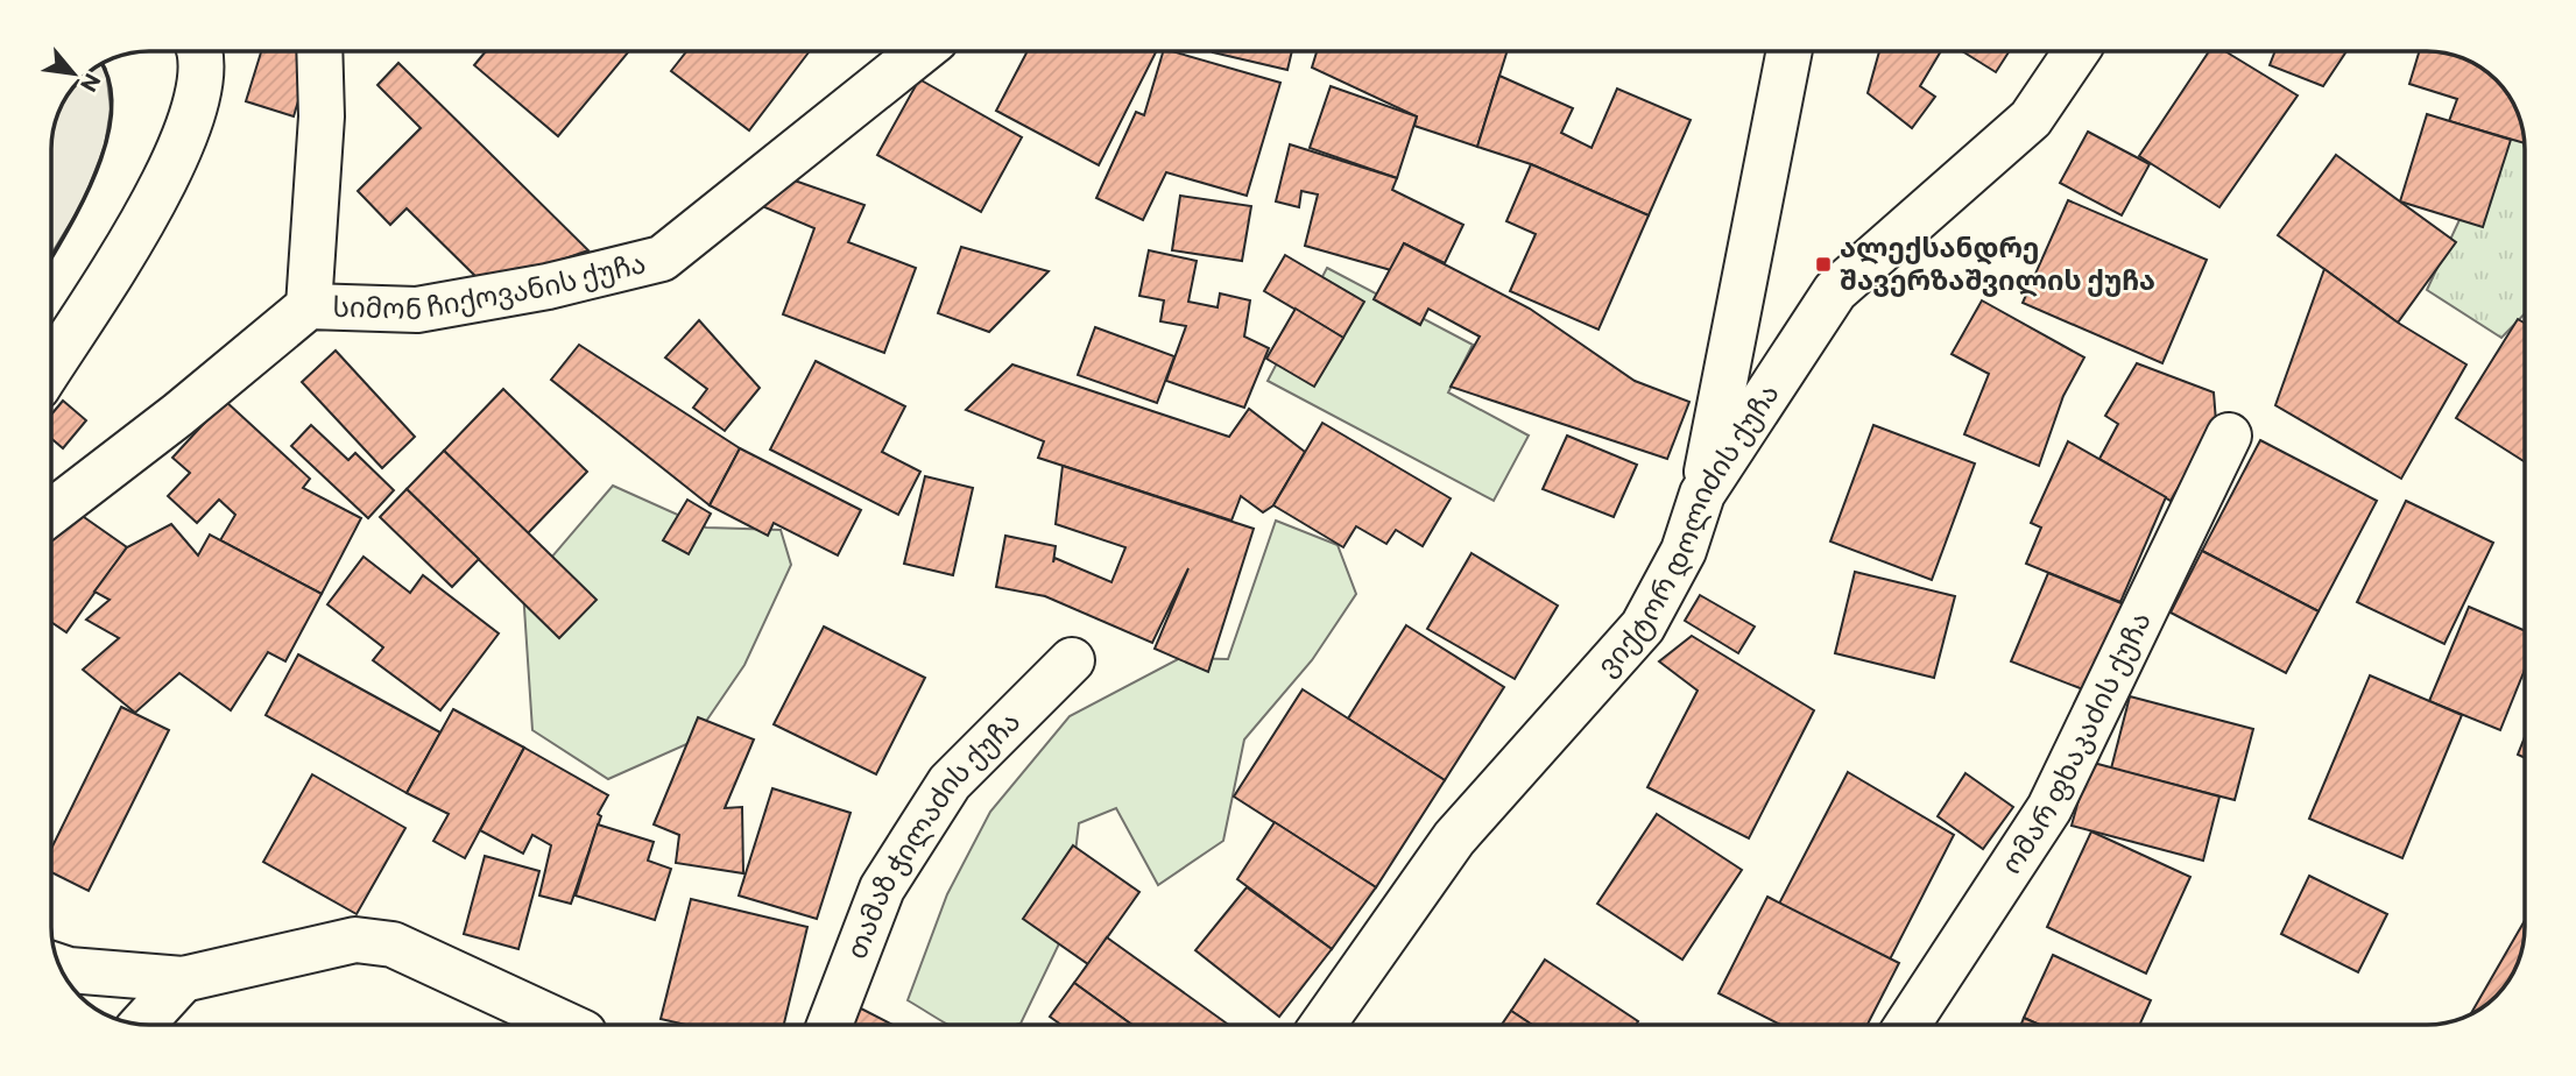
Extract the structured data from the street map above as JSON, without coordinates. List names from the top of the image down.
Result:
{
  "streets": {
    "street": [
      "სიმონ ჩიქოვანის ქუჩა",
      "ვიქტორ დოლიძის ქუჩა",
      "ომარ ფხაკაძის ქუჩა",
      "თამაზ ჭილაძის ქუჩა"
    ]
  },
  "places": {
    "transit": ["ალექსანდრე შავერზაშვილის ქუჩა"]
  },
  "north": "bottom right"
}
